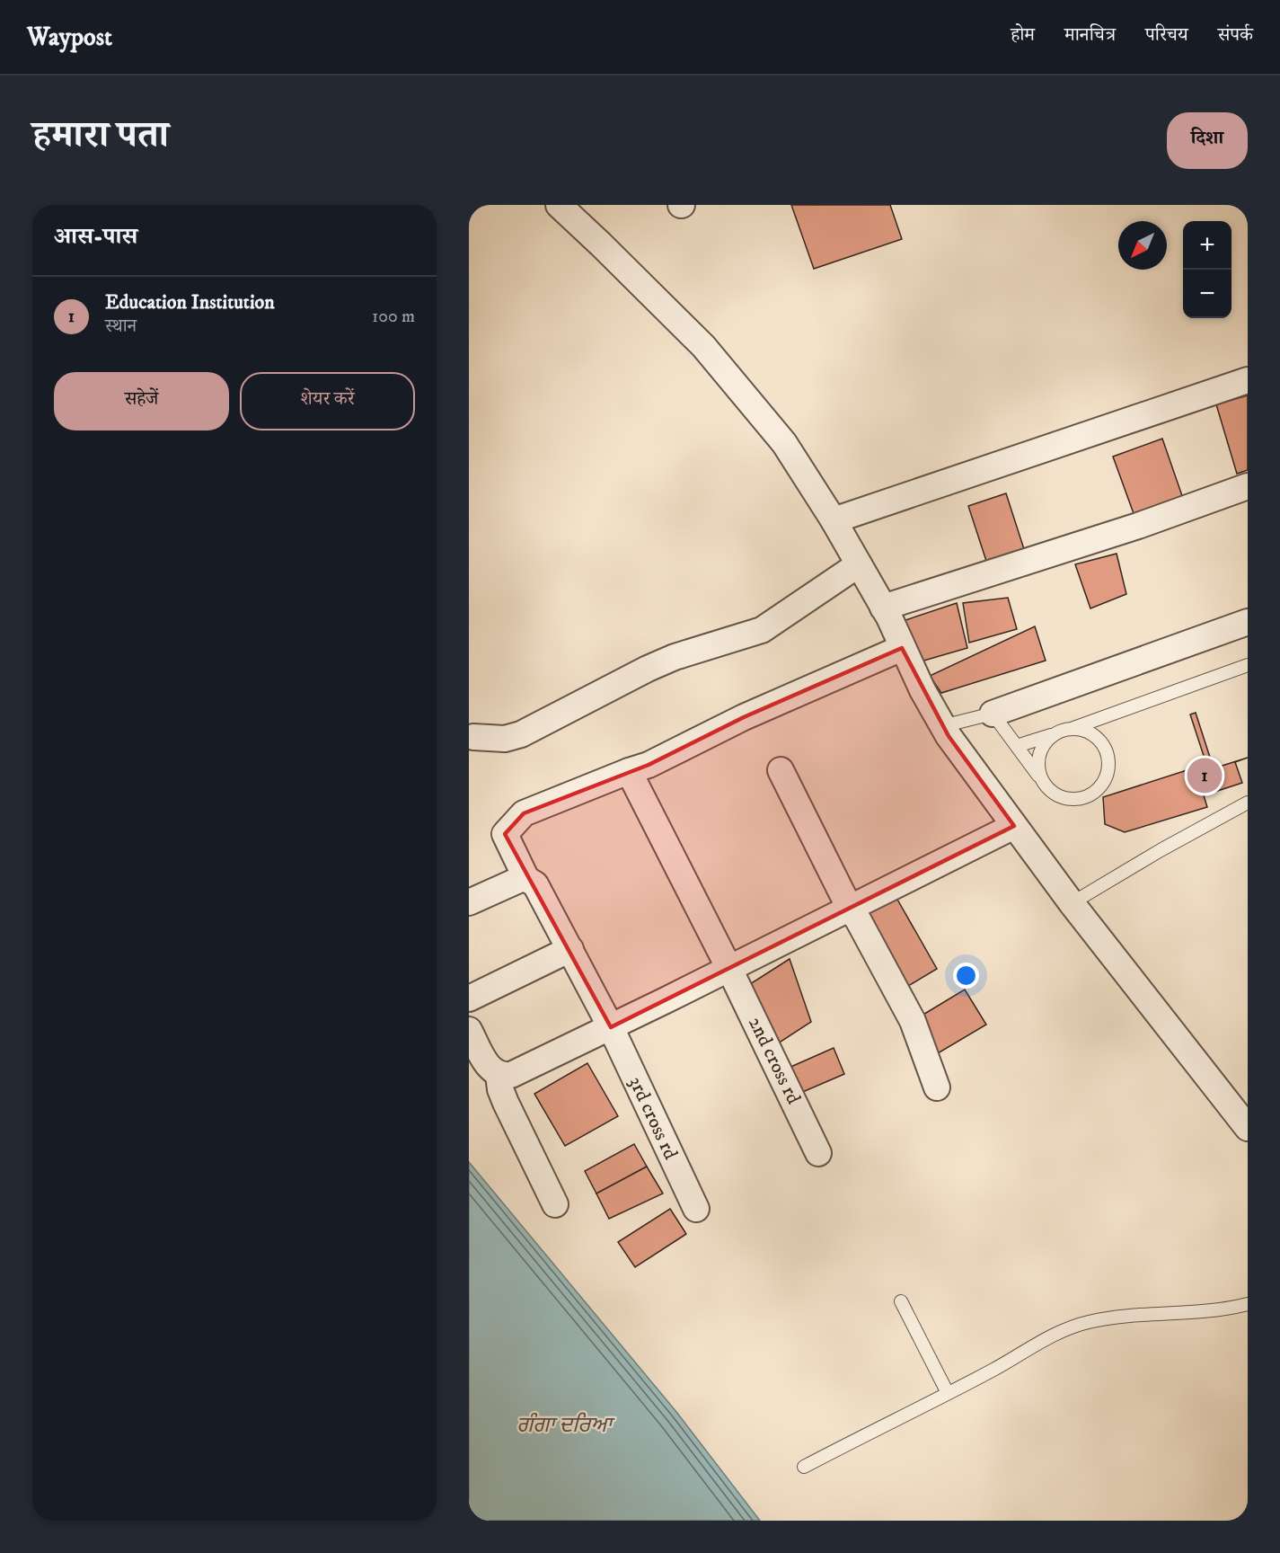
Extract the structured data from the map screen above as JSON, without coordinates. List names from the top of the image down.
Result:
{
  "streets": {
    "street": ["2nd cross rd", "3rd cross rd"]
  },
  "crossings": [
    ["2nd cross rd", "3rd cross rd"]
  ],
  "water": ["ਗੰਗਾ ਦਰਿਆ"],
  "north": "bottom left",
  "page": {
    "header": "Waypost",
    "nav": [
      "होम",
      "मानचित्र",
      "परिचय",
      "संपर्क"
    ],
    "title": "हमारा पता",
    "buttons": [
      "दिशा",
      ["सहेजें", "शेयर करें"]
    ],
    "heading": "आस-पास",
    "map_buttons": ["+", "−"],
    "list": [
      {
        "mark": "1",
        "name": "Education Institution",
        "note": "स्थान",
        "value": "100 m"
      }
    ],
    "pins": "1"
  }
}
